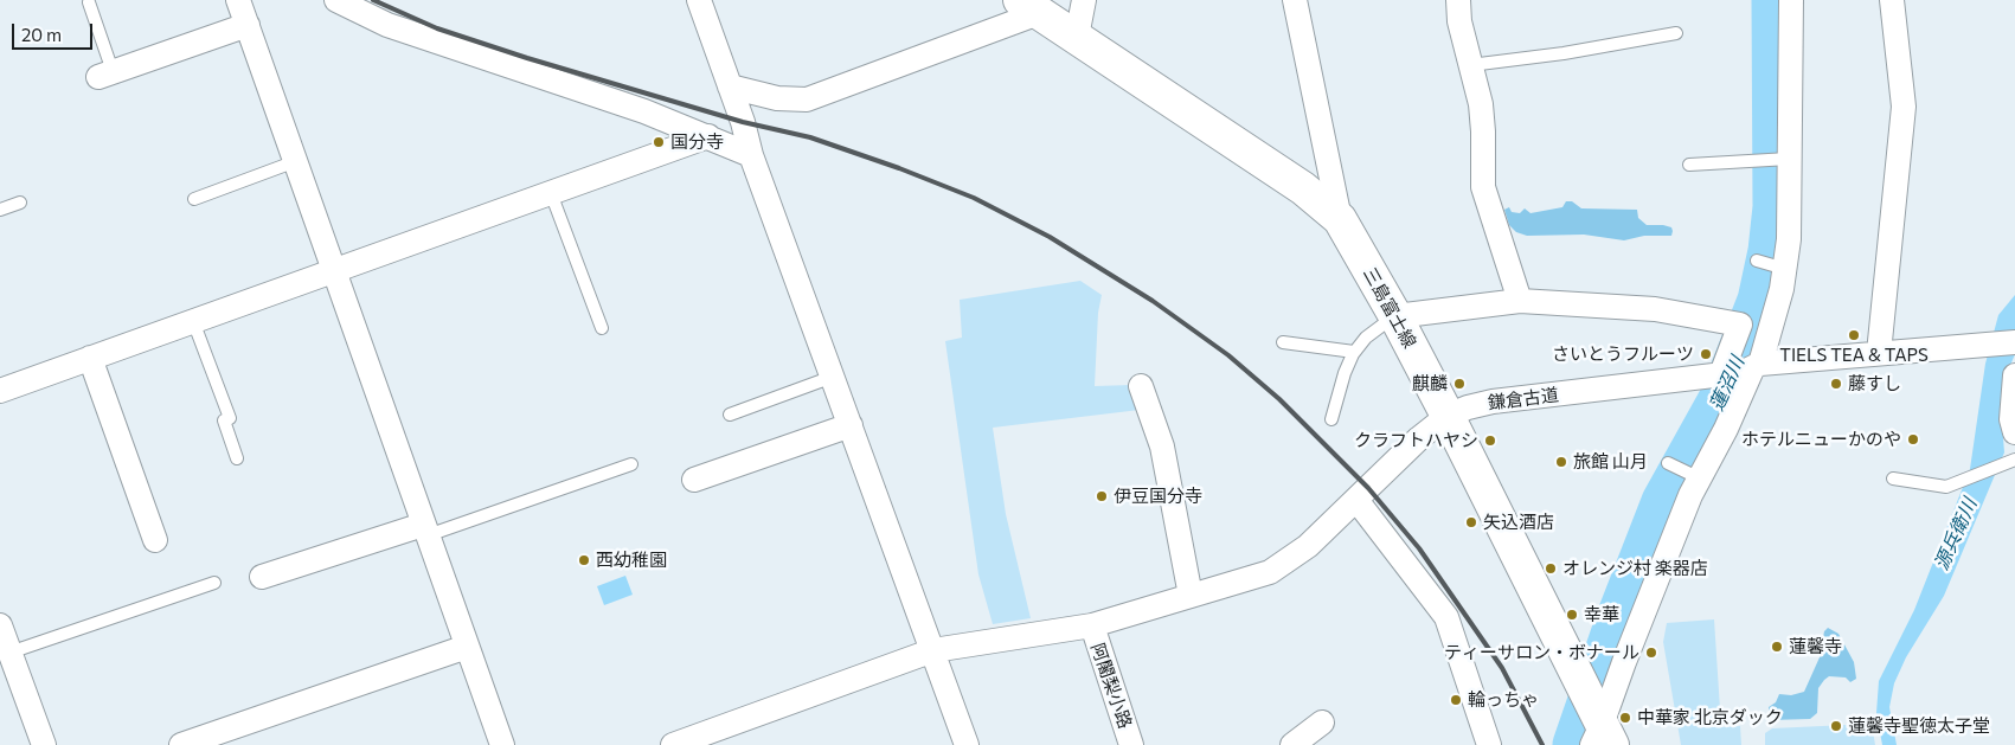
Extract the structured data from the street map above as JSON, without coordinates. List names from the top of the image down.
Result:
{
  "streets": {
    "main road": ["三島富士線"],
    "street": ["鎌倉古道", "阿闍梨小路"]
  },
  "crossings": [
    ["三島富士線", "鎌倉古道"],
    ["鎌倉古道", "阿闍梨小路"]
  ],
  "water": ["蓮沼川", "源兵衛川"],
  "places": [
    "国分寺",
    "TIELS TEA & TAPS",
    "さいとうフルーツ",
    "麒麟",
    "藤すし",
    "ホテルニューかのや",
    "クラフトハヤシ",
    "旅館 山月",
    "伊豆国分寺",
    "矢込酒店",
    "西幼稚園",
    "オレンジ村 楽器店",
    "幸華",
    "蓮馨寺",
    "ティーサロン・ボナール",
    "輪っちゃ",
    "中華家 北京ダック",
    "蓮馨寺聖徳太子堂"
  ],
  "scale_bar": "20 m"
}
